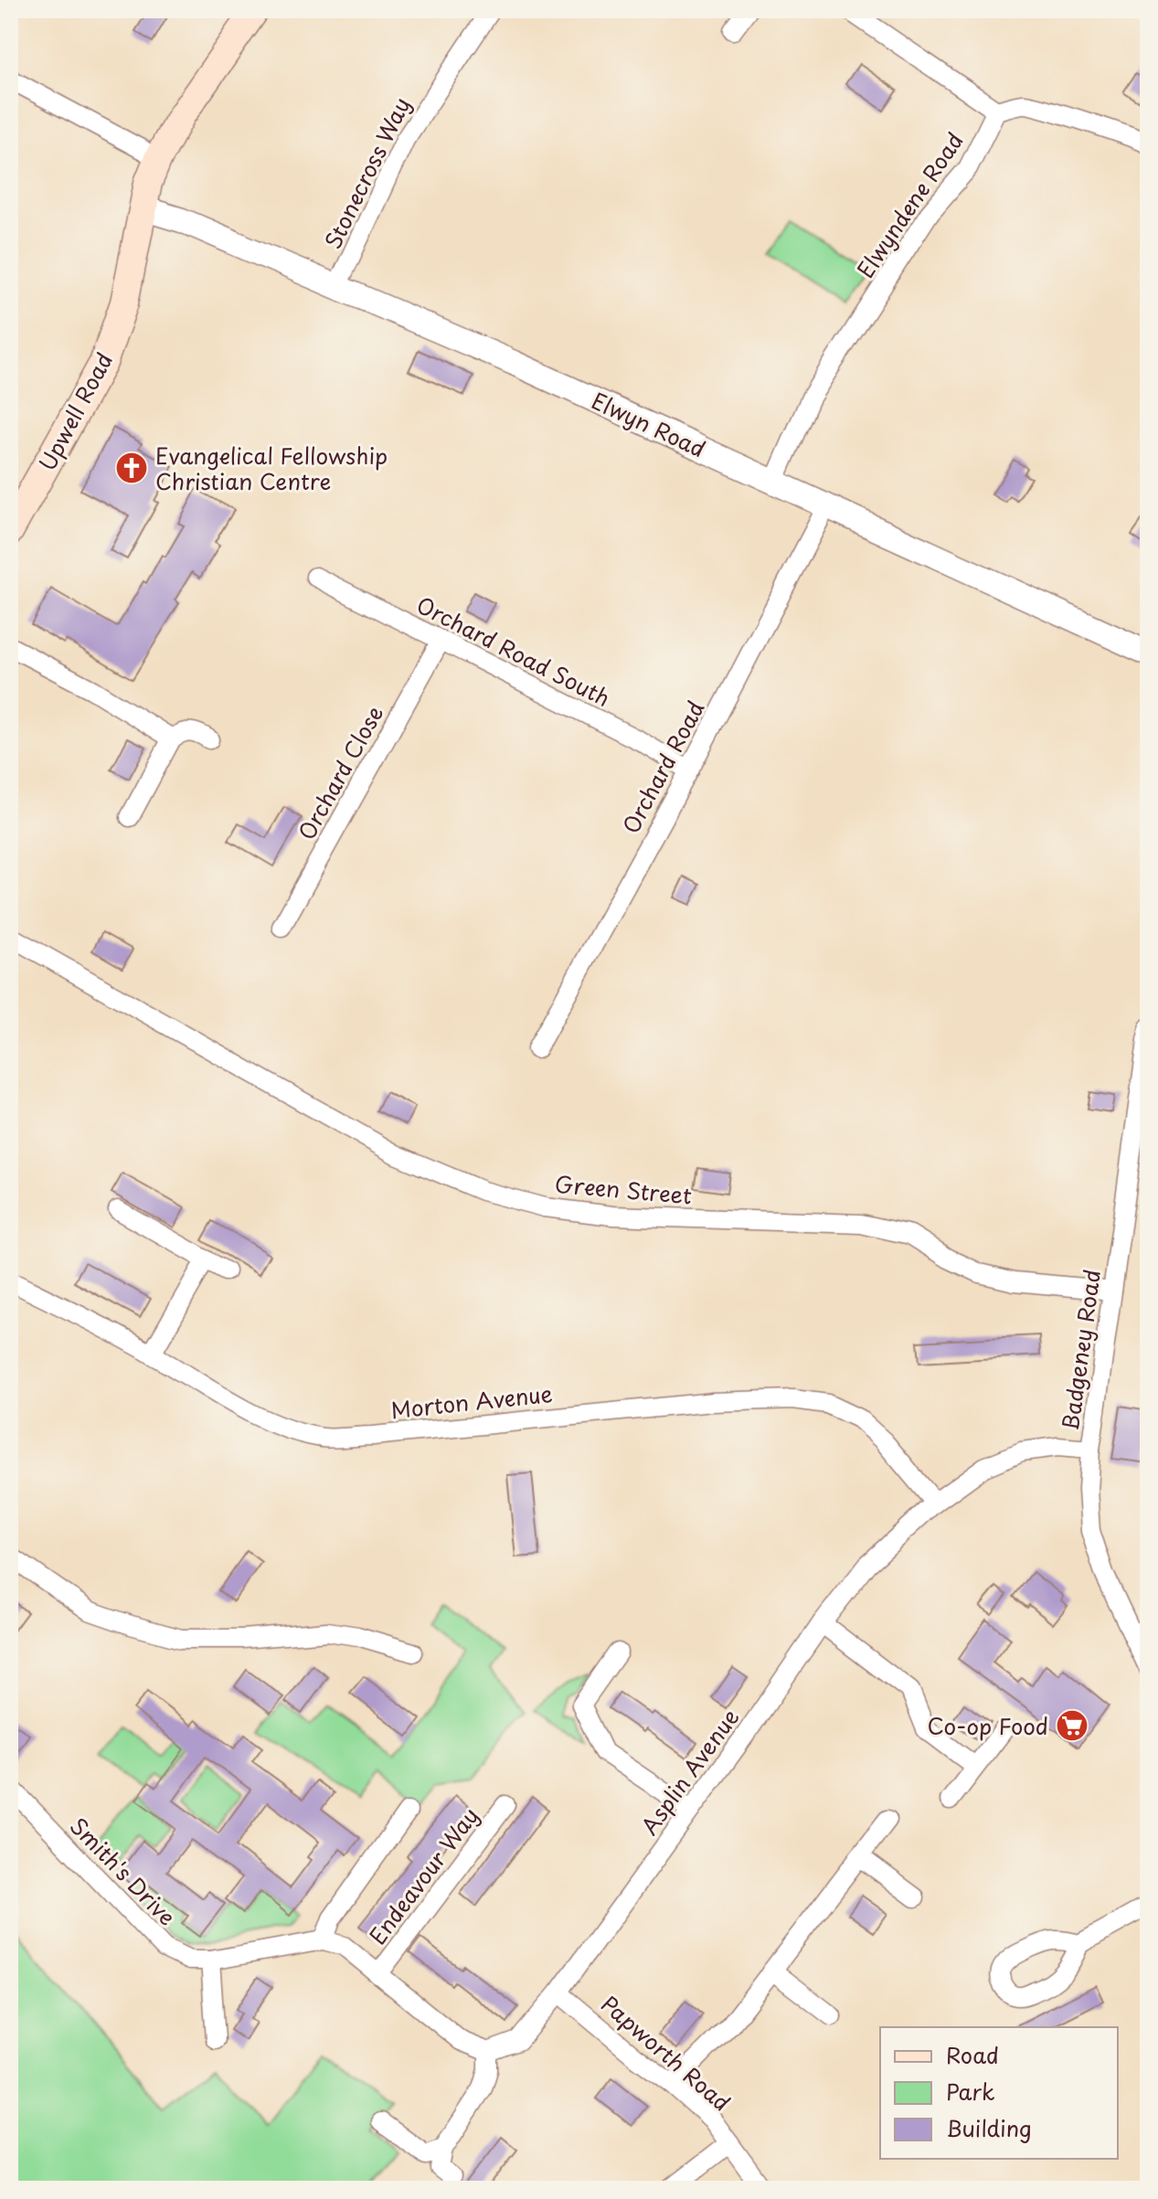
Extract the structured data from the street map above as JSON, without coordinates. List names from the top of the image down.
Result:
{
  "streets": {
    "main road": ["Upwell Road"],
    "street": [
      "Stonecross Way",
      "Elwyndene Road",
      "Elwyn Road",
      "Orchard Road South",
      "Orchard Road",
      "Orchard Close",
      "Green Street",
      "Badgeney Road",
      "Morton Avenue",
      "Asplin Avenue",
      "Smith's Drive",
      "Endeavour Way",
      "Papworth Road"
    ]
  },
  "crossings": [
    ["Stonecross Way", "Elwyn Road"],
    ["Elwyndene Road", "Elwyn Road"],
    ["Upwell Road", "Elwyn Road"],
    ["Elwyn Road", "Orchard Road"],
    ["Orchard Road South", "Orchard Road"],
    ["Orchard Road South", "Orchard Close"],
    ["Green Street", "Badgeney Road"],
    ["Badgeney Road", "Asplin Avenue"],
    ["Morton Avenue", "Asplin Avenue"],
    ["Asplin Avenue", "Papworth Road"]
  ],
  "places": {
    "church": ["Evangelical Fellowship Christian Centre"],
    "supermarket": ["Co-op Food"]
  },
  "legend": ["Road", "Park", "Building"]
}
